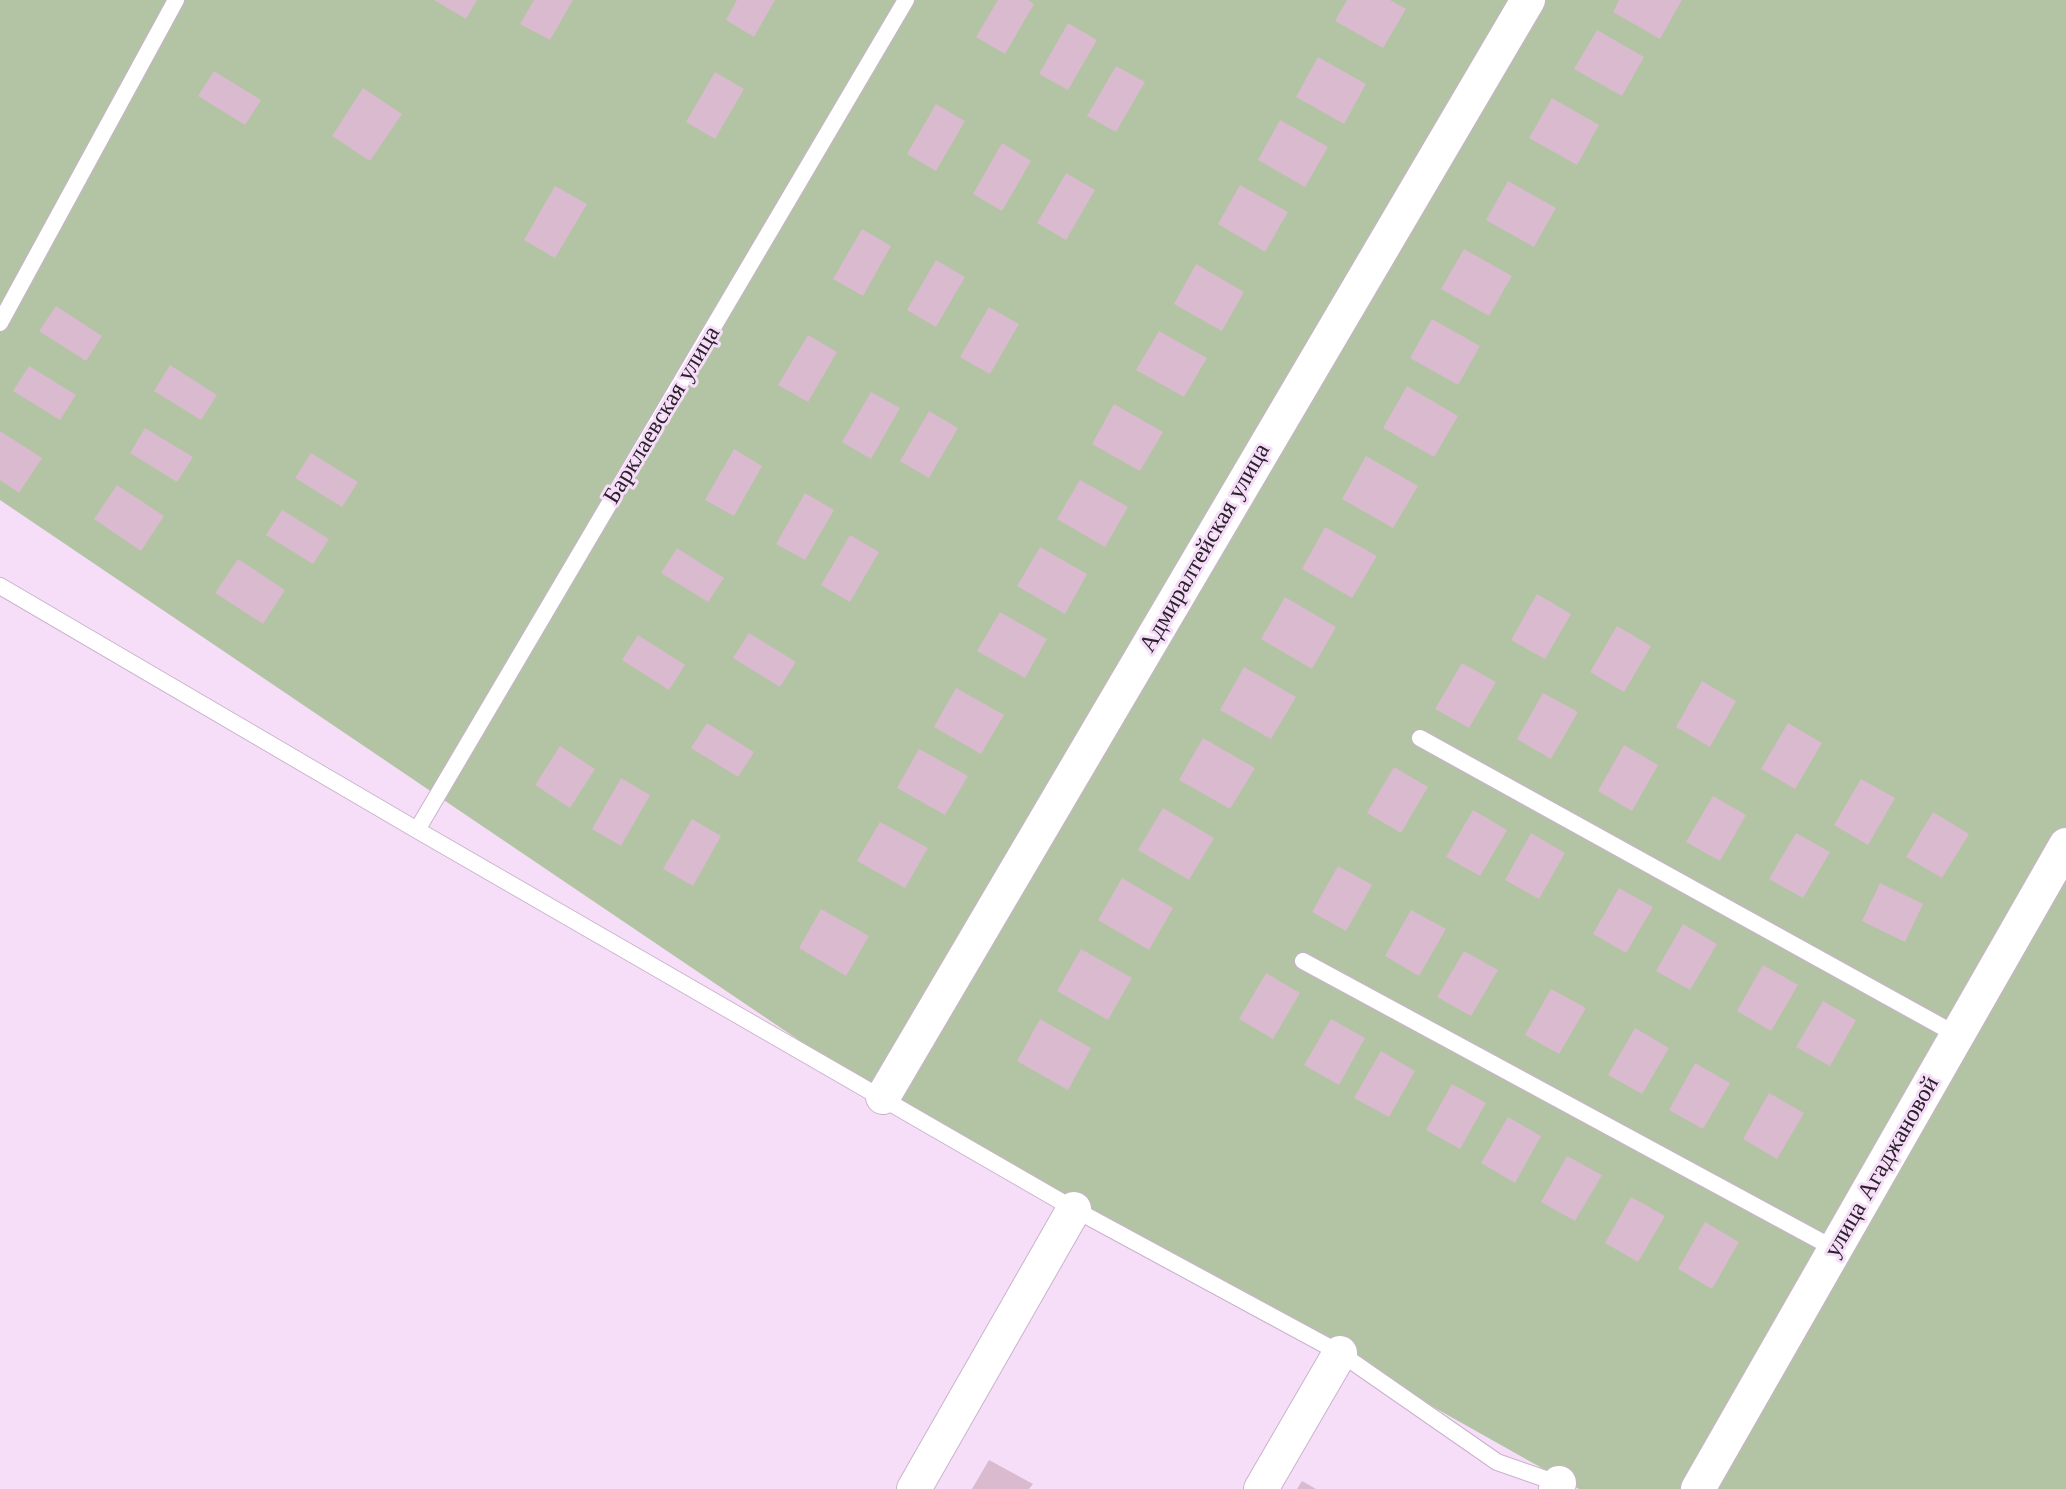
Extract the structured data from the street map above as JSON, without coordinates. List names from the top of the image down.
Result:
{
  "streets": {
    "street": ["Адмиралтейская улица", "улица Агаджановой"],
    "lane": ["Барклаевская улица"]
  }
}
